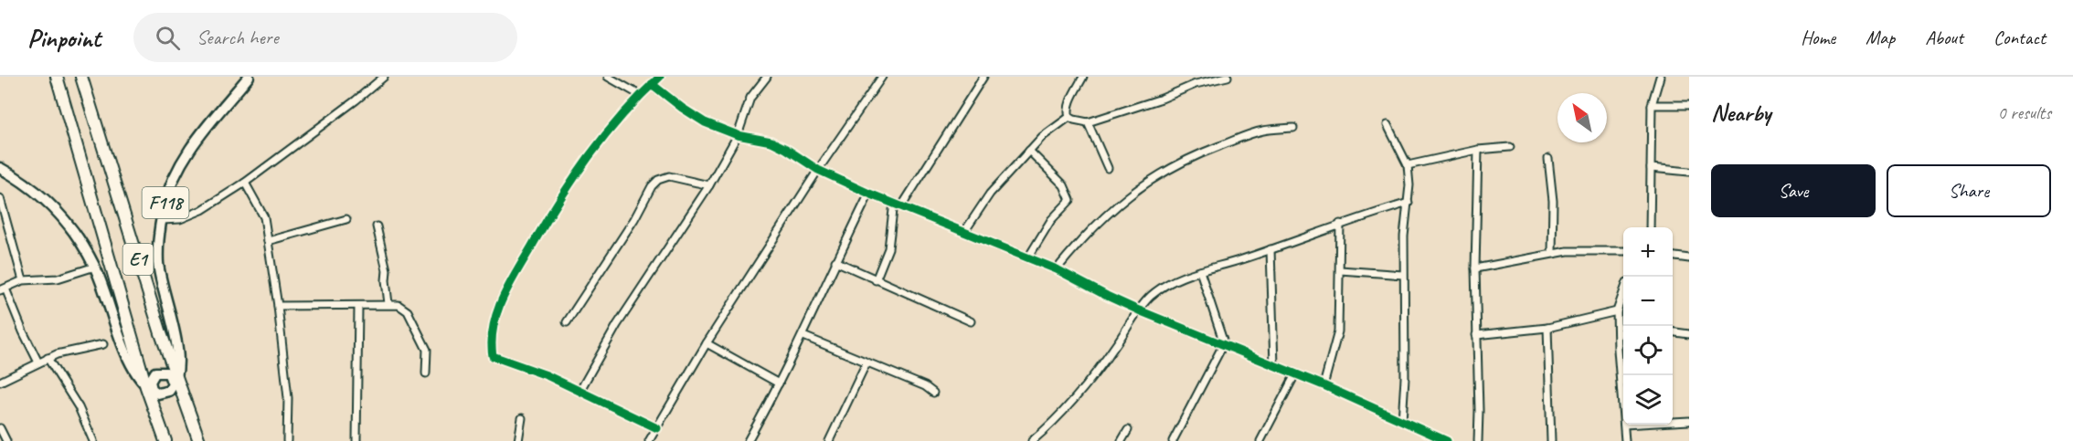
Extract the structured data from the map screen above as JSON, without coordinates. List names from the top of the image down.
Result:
{
  "streets": {
    "highway": ["E1"],
    "main road": ["F118"]
  },
  "crossings": [
    ["F118", "E1"]
  ],
  "north": "top left",
  "page": {
    "header": "Pinpoint",
    "search": "Search here",
    "nav": [
      "Home",
      "Map",
      "About",
      "Contact"
    ],
    "heading": ["Nearby", "0 results"],
    "buttons": ["Save", "Share"],
    "map_buttons": ["+", "−"]
  }
}
